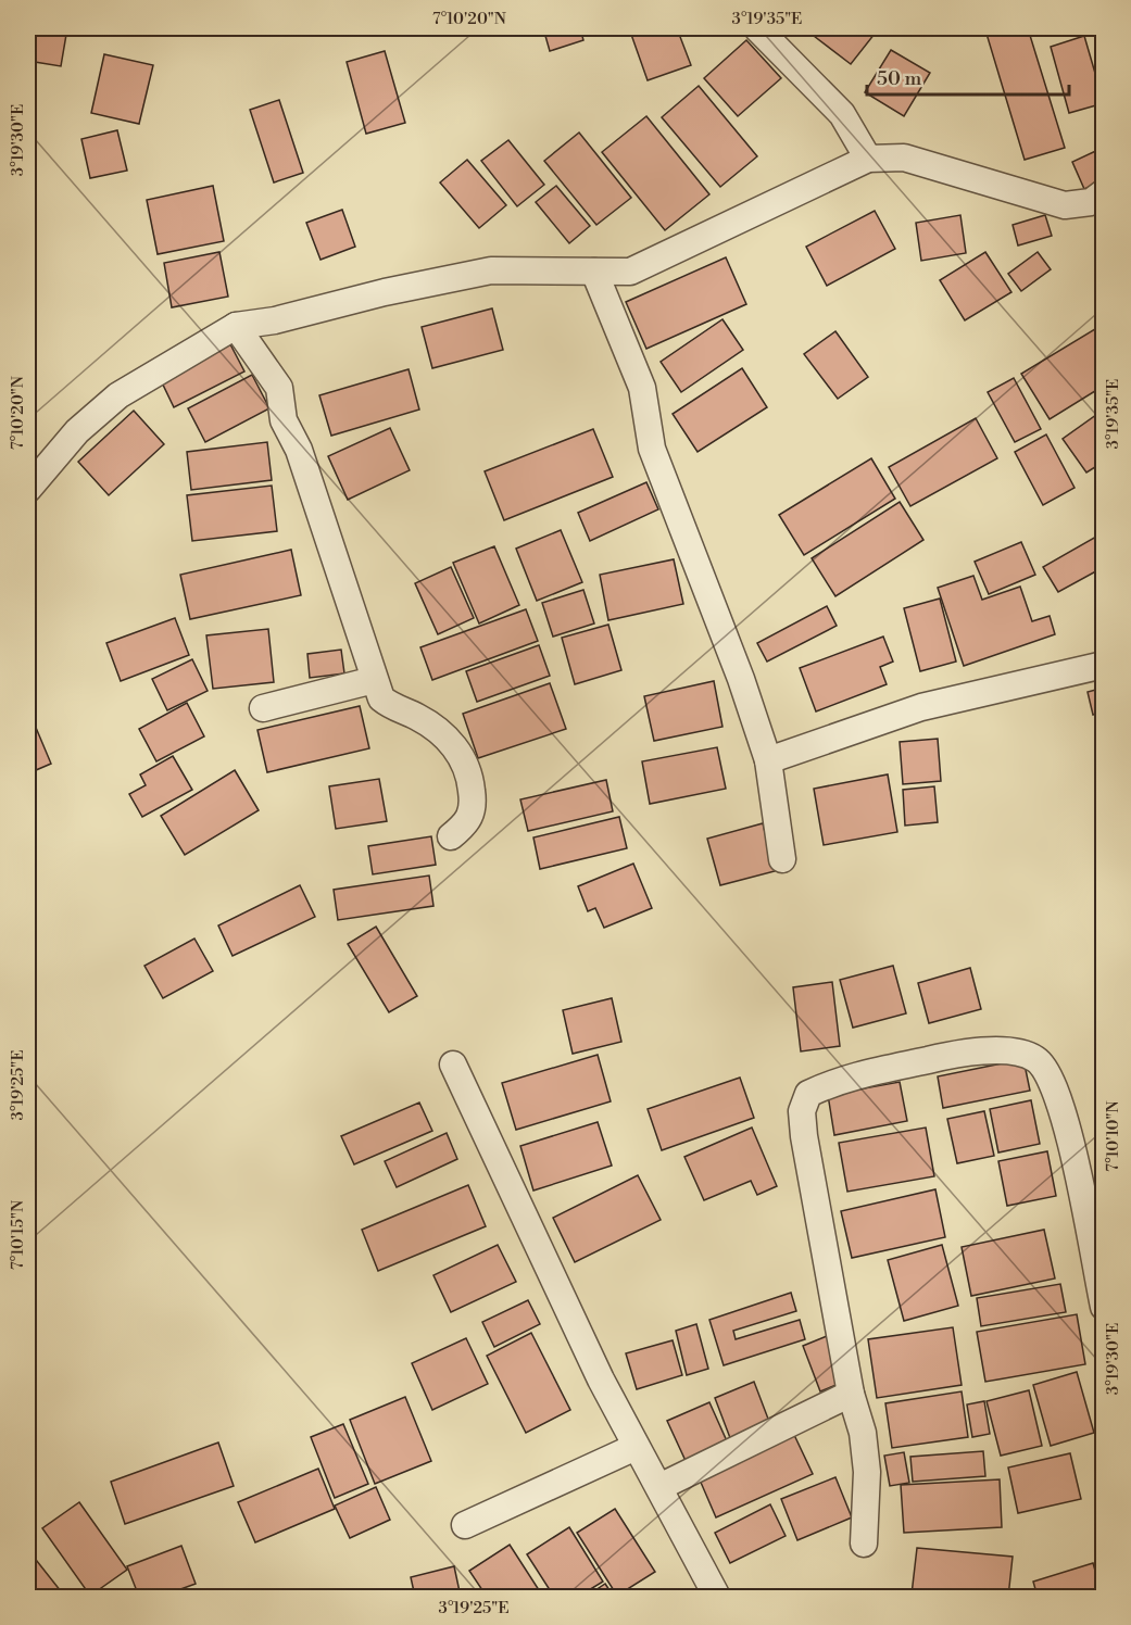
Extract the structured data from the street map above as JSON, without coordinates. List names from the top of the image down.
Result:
{
  "scale_bar": "50 m",
  "coordinates": [
    "7°10'20\"N",
    "3°19'35\"E",
    "3°19'30\"E",
    "3°19'25\"E",
    "7°10'10\"N",
    "7°10'15\"N"
  ]
}
